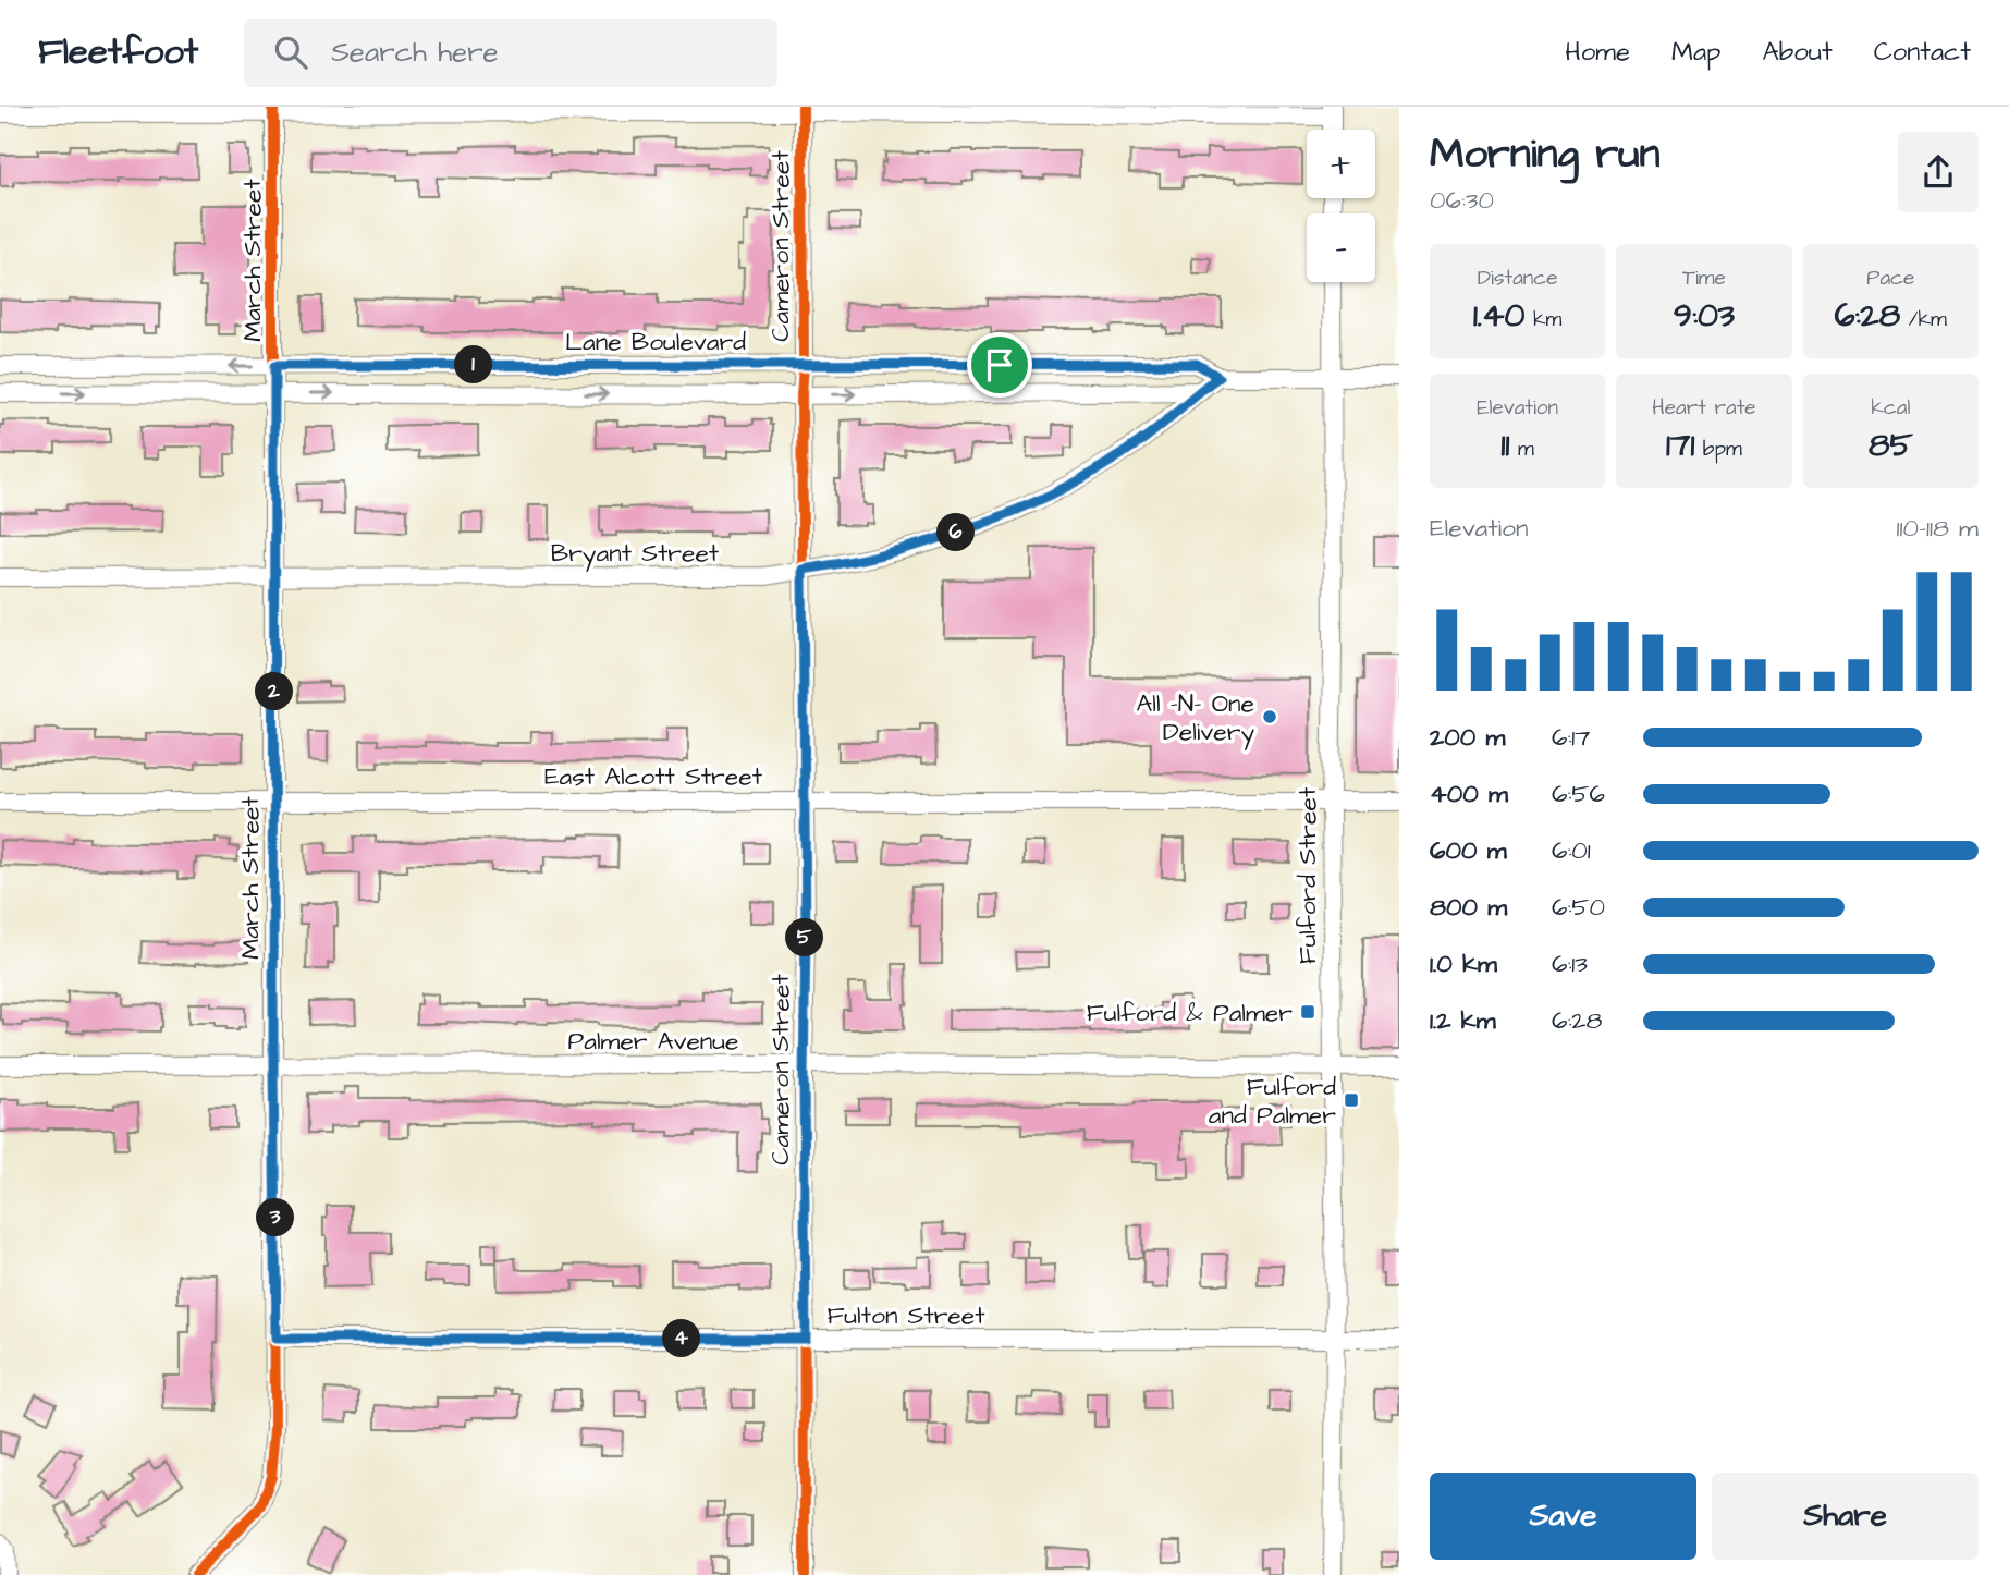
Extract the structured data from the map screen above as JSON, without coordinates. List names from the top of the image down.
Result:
{
  "streets": {
    "street": [
      "Cameron Street",
      "March Street",
      "Lane Boulevard",
      "Bryant Street",
      "East Alcott Street",
      "Fulford Street",
      "Palmer Avenue",
      "Fulton Street"
    ]
  },
  "crossings": [
    ["Cameron Street", "Lane Boulevard"],
    ["Cameron Street", "Bryant Street"],
    ["Cameron Street", "East Alcott Street"],
    ["Cameron Street", "Palmer Avenue"],
    ["Cameron Street", "Fulton Street"],
    ["March Street", "Lane Boulevard"],
    ["March Street", "Bryant Street"],
    ["March Street", "East Alcott Street"],
    ["March Street", "Palmer Avenue"],
    ["March Street", "Fulton Street"],
    ["Lane Boulevard", "Bryant Street"],
    ["Lane Boulevard", "Fulford Street"],
    ["East Alcott Street", "Fulford Street"],
    ["Fulford Street", "Palmer Avenue"],
    ["Fulford Street", "Fulton Street"]
  ],
  "places": {
    "other": ["All -N- One Delivery"],
    "transit": ["Fulford & Palmer", "Fulford and Palmer"]
  },
  "page": {
    "header": "Fleetfoot",
    "search": "Search here",
    "nav": [
      "Home",
      "Map",
      "About",
      "Contact"
    ],
    "heading": ["Morning run", "06:30"],
    "map_buttons": ["+", "−"],
    "stats": [
      ["Distance", "1.40 km"],
      ["Time", "9:03"],
      ["Pace", "6:28 /km"],
      ["Elevation", "11 m"],
      ["Heart rate", "171 bpm"],
      ["kcal", "85"]
    ],
    "pins": [
      "1",
      "6",
      "2",
      "5",
      "3",
      "4"
    ],
    "chart": ["Elevation", "110–118 m"],
    "list": [
      {
        "name": "200 m",
        "note": "6:17"
      },
      {
        "name": "400 m",
        "note": "6:56"
      },
      {
        "name": "600 m",
        "note": "6:01"
      },
      {
        "name": "800 m",
        "note": "6:50"
      },
      {
        "name": "1.0 km",
        "note": "6:13"
      },
      {
        "name": "1.2 km",
        "note": "6:28"
      }
    ],
    "buttons": ["Save", "Share"]
  }
}
